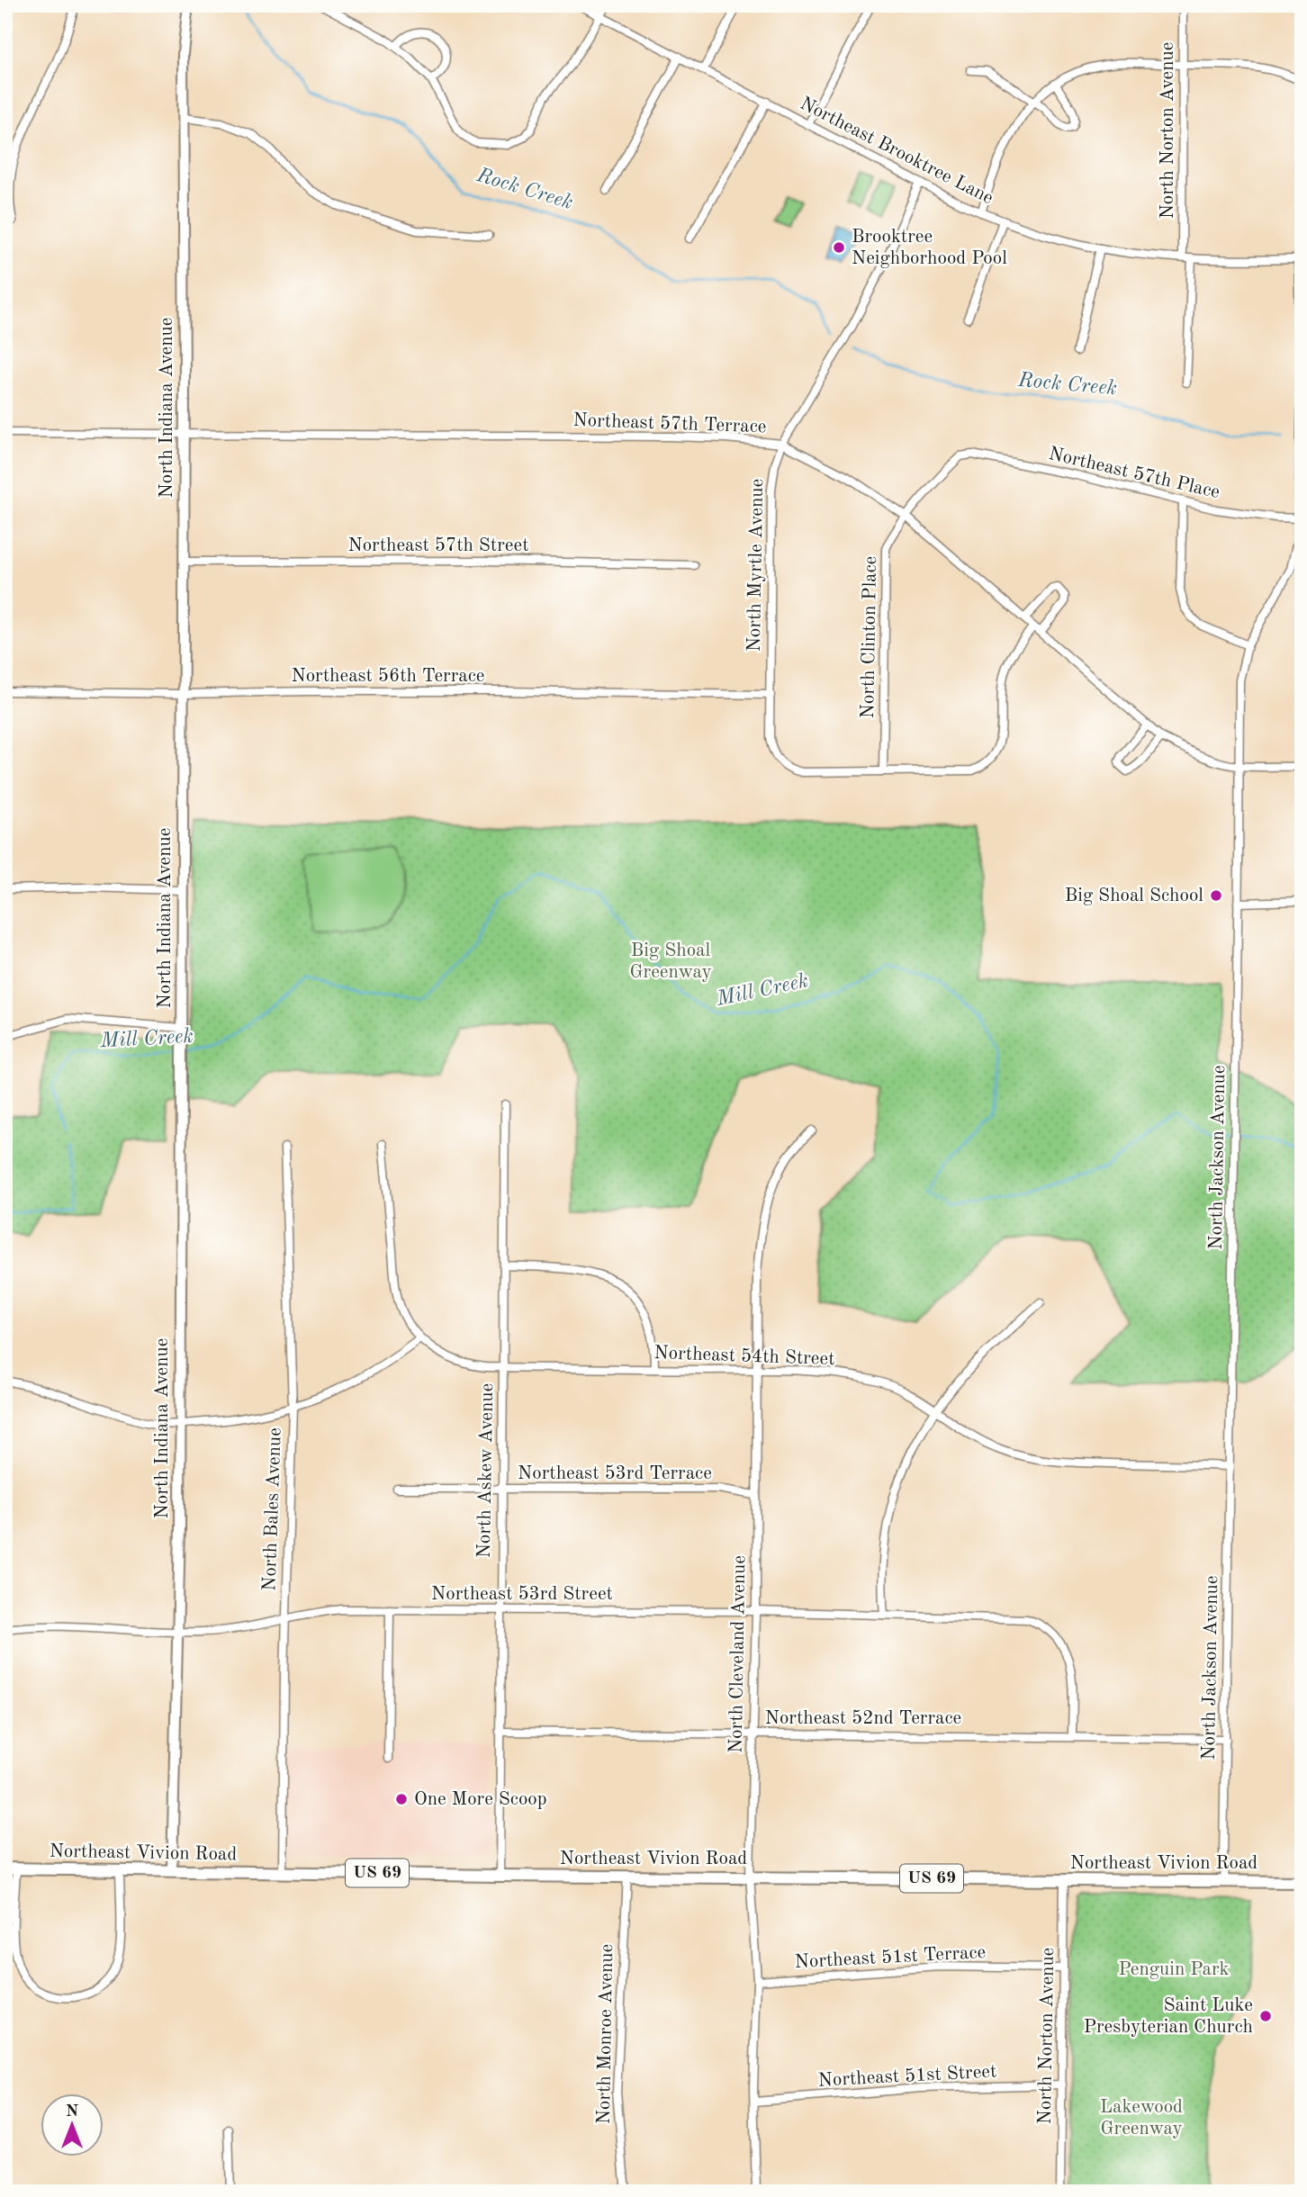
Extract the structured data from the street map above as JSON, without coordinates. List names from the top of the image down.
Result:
{
  "streets": {
    "main road": ["Northeast Vivion Road", "US 69"],
    "street": [
      "North Norton Avenue",
      "Northeast Brooktree Lane",
      "North Indiana Avenue",
      "Northeast 57th Terrace",
      "Northeast 57th Place",
      "Northeast 57th Street",
      "North Myrtle Avenue",
      "North Clinton Place",
      "Northeast 56th Terrace",
      "North Jackson Avenue",
      "Northeast 54th Street",
      "North Askew Avenue",
      "Northeast 53rd Terrace",
      "North Bales Avenue",
      "Northeast 53rd Street",
      "North Cleveland Avenue",
      "Northeast 52nd Terrace",
      "Northeast 51st Terrace",
      "North Monroe Avenue",
      "Northeast 51st Street"
    ]
  },
  "crossings": [
    ["North Norton Avenue", "Northeast Brooktree Lane"],
    ["North Norton Avenue", "Northeast Vivion Road"],
    ["North Norton Avenue", "Northeast 51st Terrace"],
    ["North Norton Avenue", "Northeast 51st Street"],
    ["Northeast Brooktree Lane", "North Myrtle Avenue"],
    ["Northeast Brooktree Lane", "North Jackson Avenue"],
    ["North Indiana Avenue", "Northeast 57th Terrace"],
    ["North Indiana Avenue", "Northeast 57th Street"],
    ["North Indiana Avenue", "Northeast 56th Terrace"],
    ["North Indiana Avenue", "Northeast 53rd Street"],
    ["North Indiana Avenue", "Northeast Vivion Road"],
    ["Northeast 57th Terrace", "North Myrtle Avenue"],
    ["Northeast 57th Terrace", "North Clinton Place"],
    ["Northeast 57th Terrace", "North Jackson Avenue"],
    ["Northeast 57th Place", "North Clinton Place"],
    ["Northeast 57th Place", "North Jackson Avenue"],
    ["North Myrtle Avenue", "North Clinton Place"],
    ["North Myrtle Avenue", "Northeast 56th Terrace"],
    ["North Jackson Avenue", "Northeast 54th Street"],
    ["North Jackson Avenue", "Northeast 52nd Terrace"],
    ["North Jackson Avenue", "Northeast Vivion Road"],
    ["Northeast 54th Street", "North Askew Avenue"],
    ["Northeast 54th Street", "North Cleveland Avenue"],
    ["North Askew Avenue", "Northeast 53rd Terrace"],
    ["North Askew Avenue", "Northeast 53rd Street"],
    ["North Askew Avenue", "Northeast 52nd Terrace"],
    ["North Askew Avenue", "Northeast Vivion Road"],
    ["Northeast 53rd Terrace", "North Cleveland Avenue"],
    ["North Bales Avenue", "Northeast 53rd Street"],
    ["North Bales Avenue", "Northeast Vivion Road"],
    ["Northeast 53rd Street", "North Cleveland Avenue"],
    ["Northeast 53rd Street", "Northeast 52nd Terrace"],
    ["North Cleveland Avenue", "Northeast 52nd Terrace"],
    ["North Cleveland Avenue", "Northeast Vivion Road"],
    ["North Cleveland Avenue", "Northeast 51st Terrace"],
    ["North Cleveland Avenue", "Northeast 51st Street"],
    ["Northeast Vivion Road", "North Monroe Avenue"]
  ],
  "water": ["Rock Creek", "Mill Creek"],
  "parks": ["Big Shoal Greenway", "Penguin Park", "Lakewood Greenway"],
  "places": [
    "Brooktree Neighborhood Pool",
    "Big Shoal School",
    "One More Scoop",
    "Saint Luke Presbyterian Church"
  ],
  "north": "top"
}
